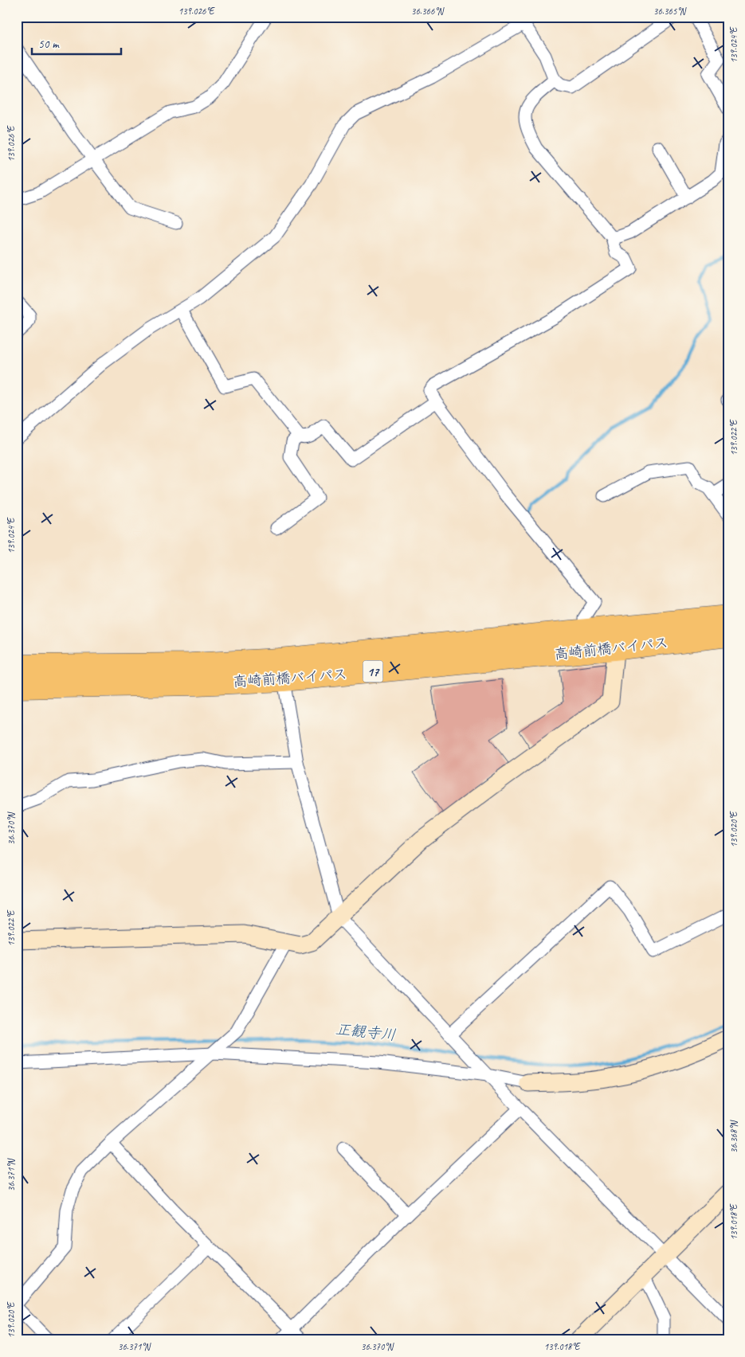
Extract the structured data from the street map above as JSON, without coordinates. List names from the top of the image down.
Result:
{
  "streets": {
    "highway": ["高崎前橋バイパス", "17"]
  },
  "water": ["正観寺川"],
  "scale_bar": "50 m",
  "coordinates": [
    "139.026°E",
    "36.366°N",
    "36.365°N",
    "139.024°E",
    "139.022°E",
    "36.370°N",
    "139.020°E",
    "36.368°N",
    "36.371°N",
    "139.018°E"
  ]
}
